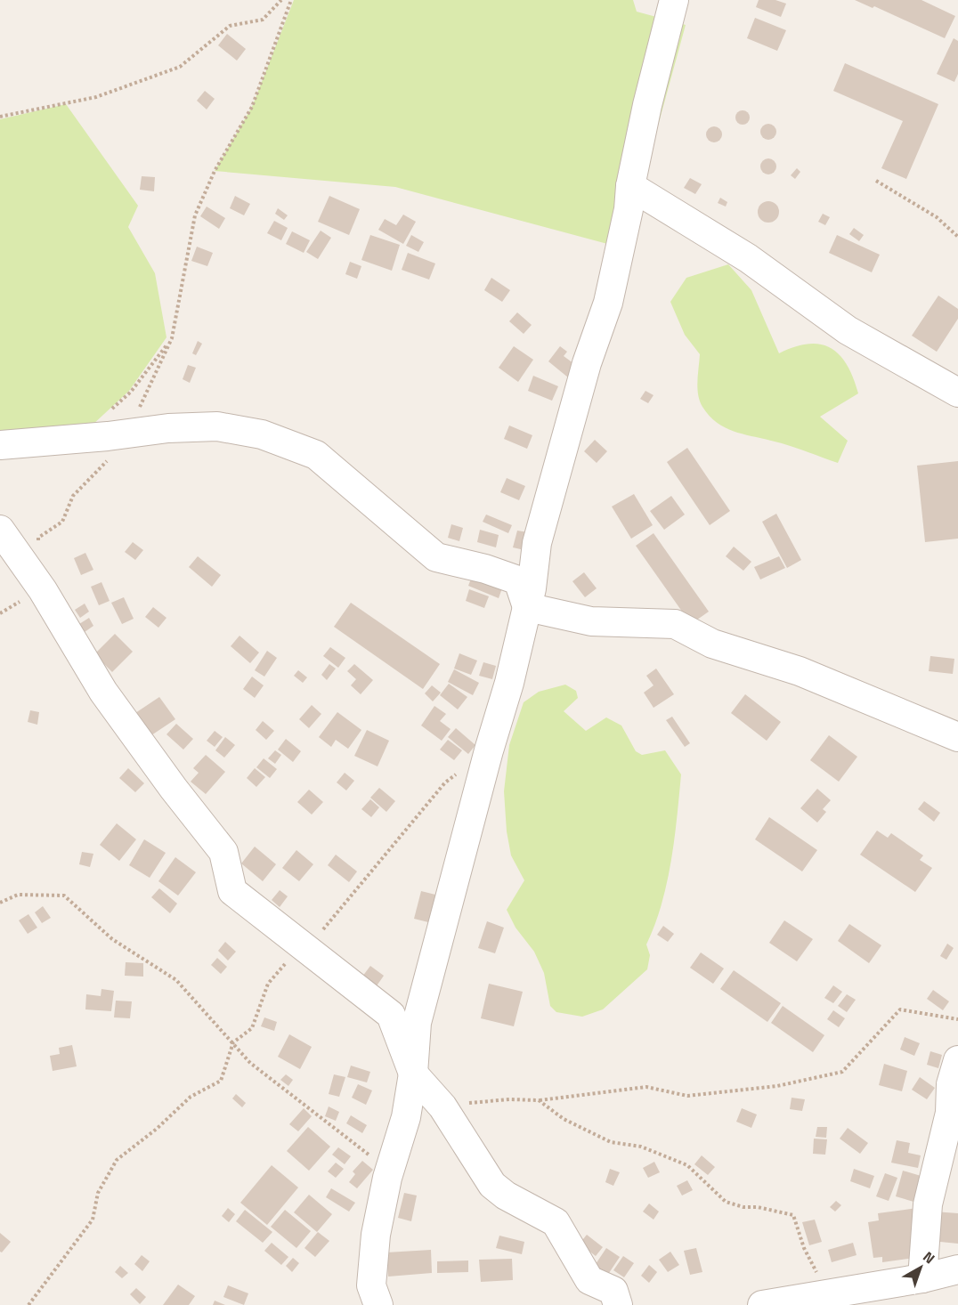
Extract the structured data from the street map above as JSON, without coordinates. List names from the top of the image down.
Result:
{
  "north": "top right"
}
